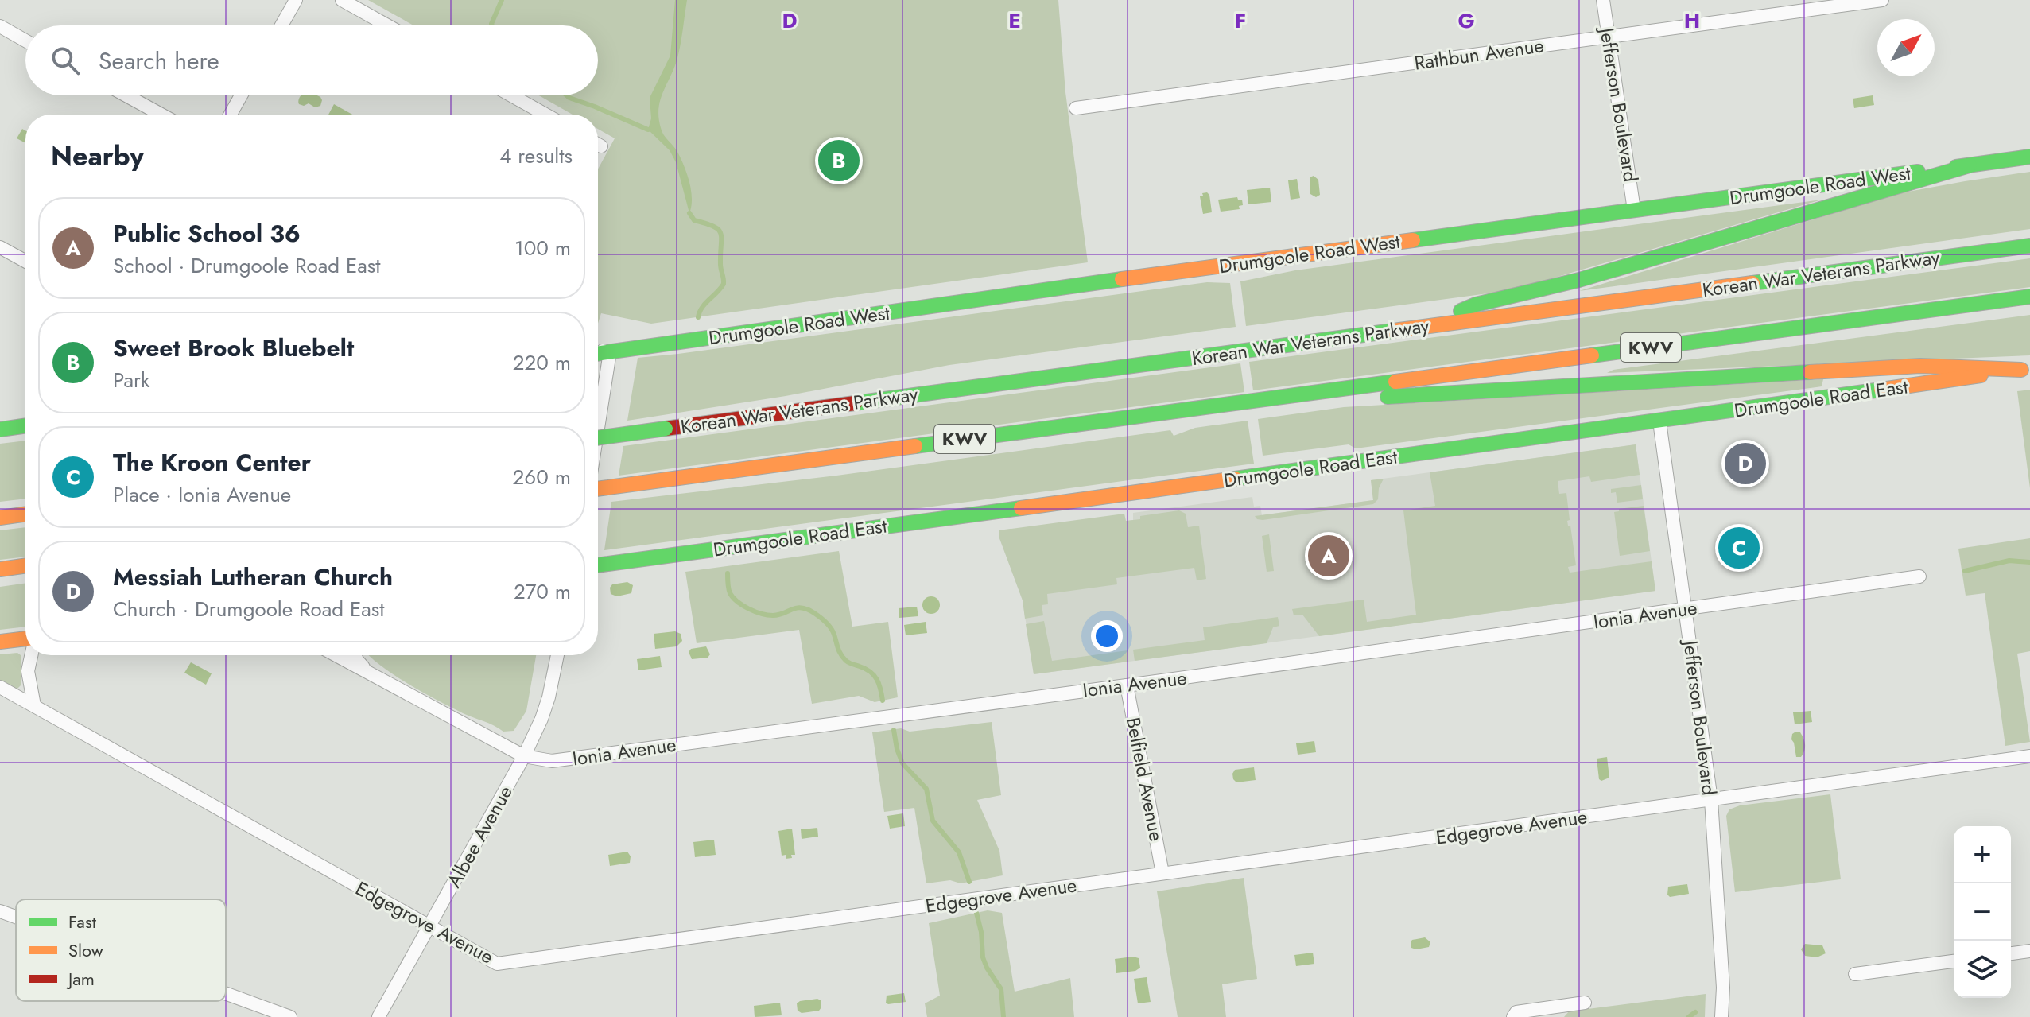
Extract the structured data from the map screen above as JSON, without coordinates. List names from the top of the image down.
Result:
{
  "streets": {
    "main road": [
      "Drumgoole Road West",
      "Korean War Veterans Parkway",
      "KWV",
      "Drumgoole Road East"
    ],
    "street": [
      "Rathbun Avenue",
      "Jefferson Boulevard",
      "Ionia Avenue",
      "Belfield Avenue",
      "Edgegrove Avenue",
      "Albee Avenue"
    ]
  },
  "crossings": [
    ["Rathbun Avenue", "Jefferson Boulevard"],
    ["Jefferson Boulevard", "Drumgoole Road West"],
    ["Jefferson Boulevard", "Drumgoole Road East"],
    ["Jefferson Boulevard", "Ionia Avenue"],
    ["Jefferson Boulevard", "Edgegrove Avenue"],
    ["Ionia Avenue", "Belfield Avenue"],
    ["Ionia Avenue", "Albee Avenue"],
    ["Belfield Avenue", "Edgegrove Avenue"],
    ["Edgegrove Avenue", "Albee Avenue"]
  ],
  "legend": ["Fast", "Slow", "Jam"],
  "north": "top right",
  "page": {
    "search": "Search here",
    "heading": ["Nearby", "4 results"],
    "pins": [
      "B",
      "D",
      "C",
      "A"
    ],
    "list": [
      {
        "mark": "A",
        "name": "Public School 36",
        "note": "School · Drumgoole Road East",
        "value": "100 m"
      },
      {
        "mark": "B",
        "name": "Sweet Brook Bluebelt",
        "note": "Park",
        "value": "220 m"
      },
      {
        "mark": "C",
        "name": "The Kroon Center",
        "note": "Place · Ionia Avenue",
        "value": "260 m"
      },
      {
        "mark": "D",
        "name": "Messiah Lutheran Church",
        "note": "Church · Drumgoole Road East",
        "value": "270 m"
      }
    ],
    "map_buttons": ["+", "−"]
  },
  "grid": {
    "columns": [
      "D",
      "E",
      "F",
      "G",
      "H"
    ]
  }
}
